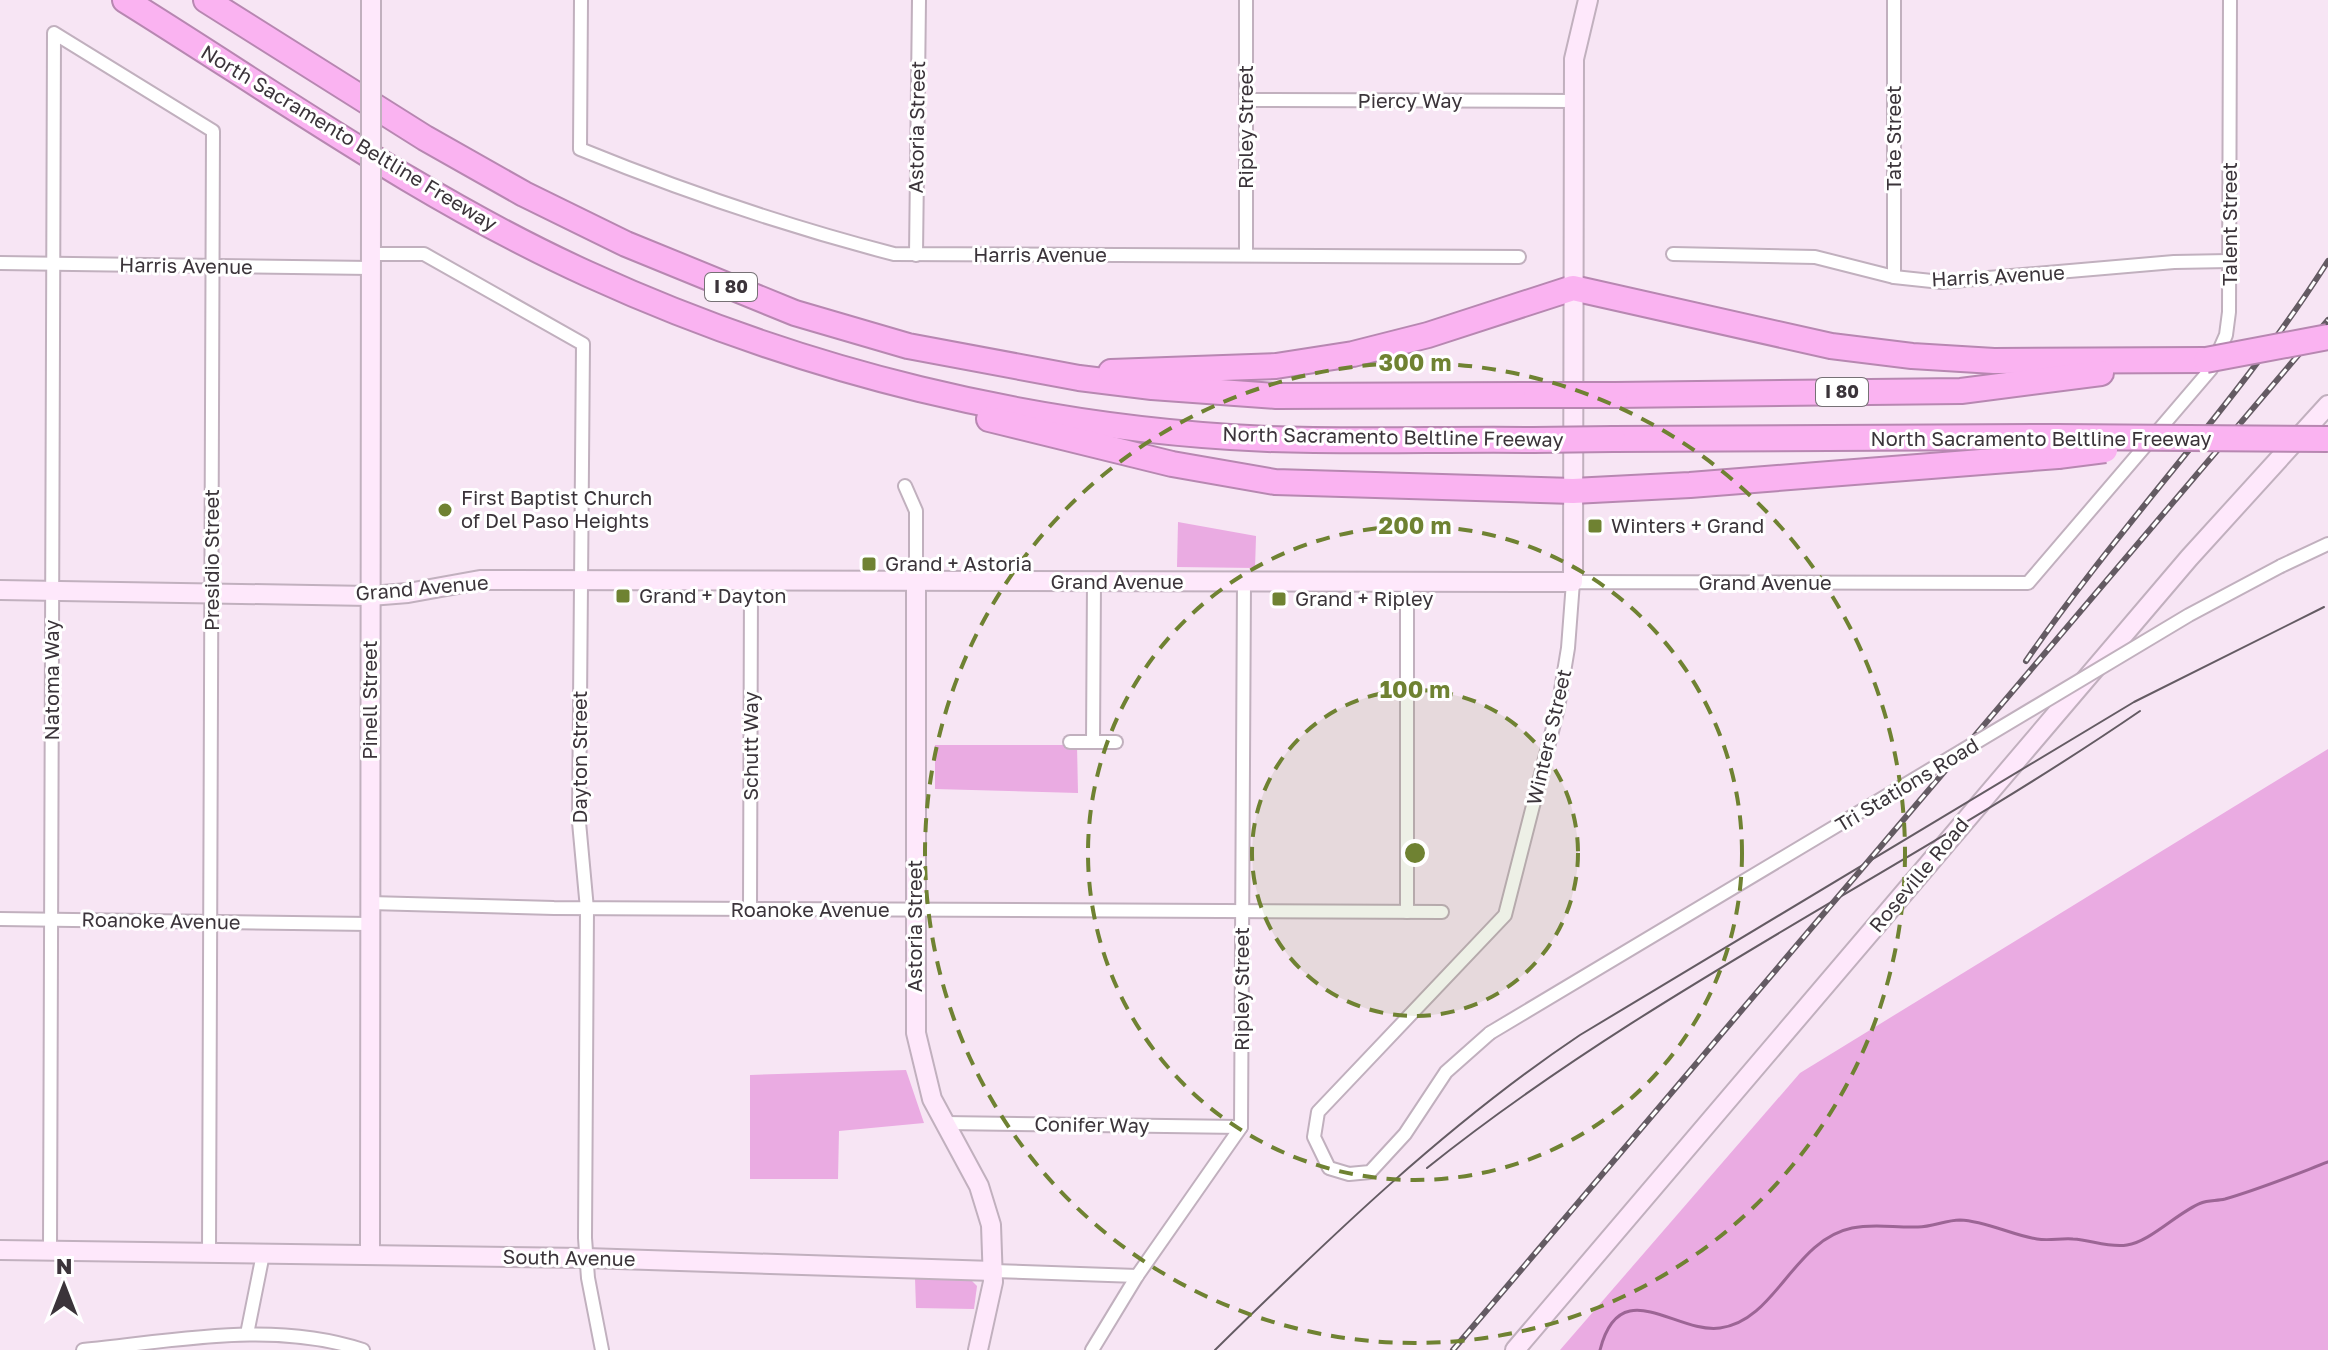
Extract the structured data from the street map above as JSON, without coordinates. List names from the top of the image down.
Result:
{
  "streets": {
    "highway": ["North Sacramento Beltline Freeway", "I 80"],
    "street": [
      "Piercy Way",
      "Astoria Street",
      "Ripley Street",
      "Tate Street",
      "Talent Street",
      "Harris Avenue",
      "Presidio Street",
      "Grand Avenue",
      "Natoma Way",
      "Pinell Street",
      "Winters Street",
      "Schutt Way",
      "Dayton Street",
      "Tri Stations Road",
      "Roseville Road",
      "Roanoke Avenue",
      "Conifer Way",
      "South Avenue"
    ]
  },
  "crossings": [
    ["Piercy Way", "Ripley Street"],
    ["Piercy Way", "Winters Street"],
    ["Astoria Street", "Harris Avenue"],
    ["Astoria Street", "Grand Avenue"],
    ["Astoria Street", "Roanoke Avenue"],
    ["Astoria Street", "Conifer Way"],
    ["Astoria Street", "South Avenue"],
    ["Ripley Street", "Harris Avenue"],
    ["Ripley Street", "Grand Avenue"],
    ["Ripley Street", "Roanoke Avenue"],
    ["Ripley Street", "Conifer Way"],
    ["Tate Street", "Harris Avenue"],
    ["Talent Street", "Harris Avenue"],
    ["Talent Street", "Grand Avenue"],
    ["Harris Avenue", "Presidio Street"],
    ["Harris Avenue", "Natoma Way"],
    ["Harris Avenue", "Pinell Street"],
    ["Harris Avenue", "Dayton Street"],
    ["Presidio Street", "Grand Avenue"],
    ["Presidio Street", "Natoma Way"],
    ["Presidio Street", "Roanoke Avenue"],
    ["Presidio Street", "South Avenue"],
    ["Grand Avenue", "Natoma Way"],
    ["Grand Avenue", "Pinell Street"],
    ["Grand Avenue", "Winters Street"],
    ["Grand Avenue", "Schutt Way"],
    ["Grand Avenue", "Dayton Street"],
    ["Natoma Way", "Roanoke Avenue"],
    ["Natoma Way", "South Avenue"],
    ["Pinell Street", "Roanoke Avenue"],
    ["Pinell Street", "South Avenue"],
    ["Winters Street", "Tri Stations Road"],
    ["Schutt Way", "Roanoke Avenue"],
    ["Dayton Street", "Roanoke Avenue"],
    ["Dayton Street", "South Avenue"]
  ],
  "places": {
    "other": ["First Baptist Church of Del Paso Heights"],
    "transit": [
      "Winters + Grand",
      "Grand + Astoria",
      "Grand + Dayton",
      "Grand + Ripley"
    ]
  },
  "north": "top",
  "rings": ["300 m", "200 m", "100 m"]
}
